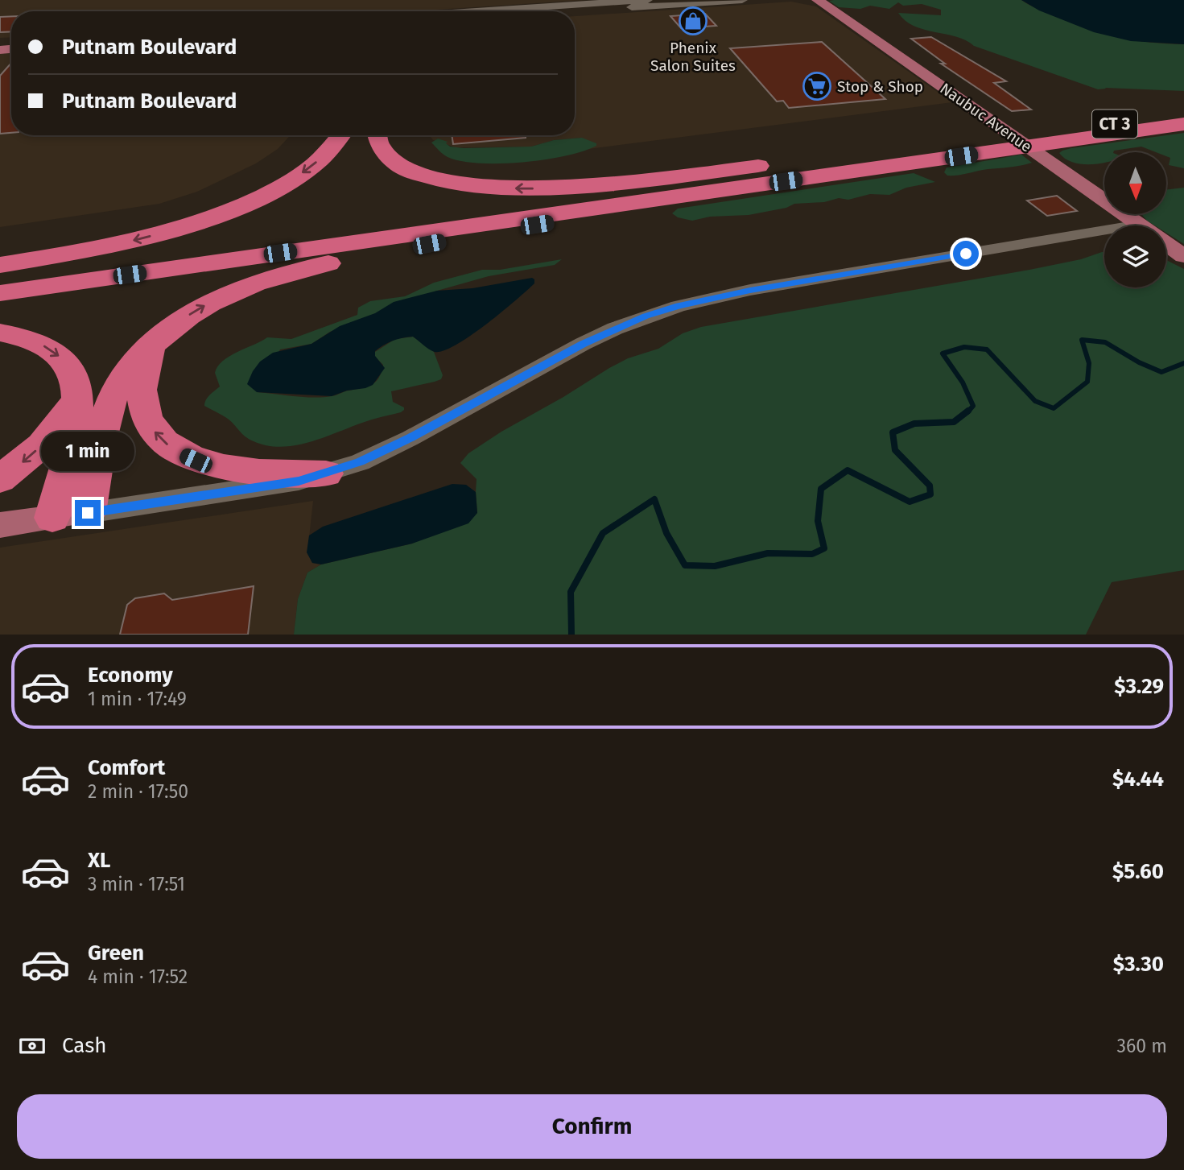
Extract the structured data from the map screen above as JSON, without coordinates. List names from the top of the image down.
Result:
{
  "streets": {
    "highway": ["CT 3"],
    "main road": ["Naubuc Avenue"]
  },
  "places": {
    "shop": ["Phenix Salon Suites"],
    "supermarket": ["Stop & Shop"]
  },
  "north": "bottom",
  "page": {
    "banner": ["Putnam Boulevard", "Putnam Boulevard"],
    "bubble": "1 min",
    "list": [
      {
        "name": "Economy",
        "note": "1 min · 17:49",
        "value": "$3.29"
      },
      {
        "name": "Comfort",
        "note": "2 min · 17:50",
        "value": "$4.44"
      },
      {
        "name": "XL",
        "note": "3 min · 17:51",
        "value": "$5.60"
      },
      {
        "name": "Green",
        "note": "4 min · 17:52",
        "value": "$3.30"
      }
    ],
    "pay": ["Cash", "360 m"],
    "buttons": "Confirm"
  }
}
